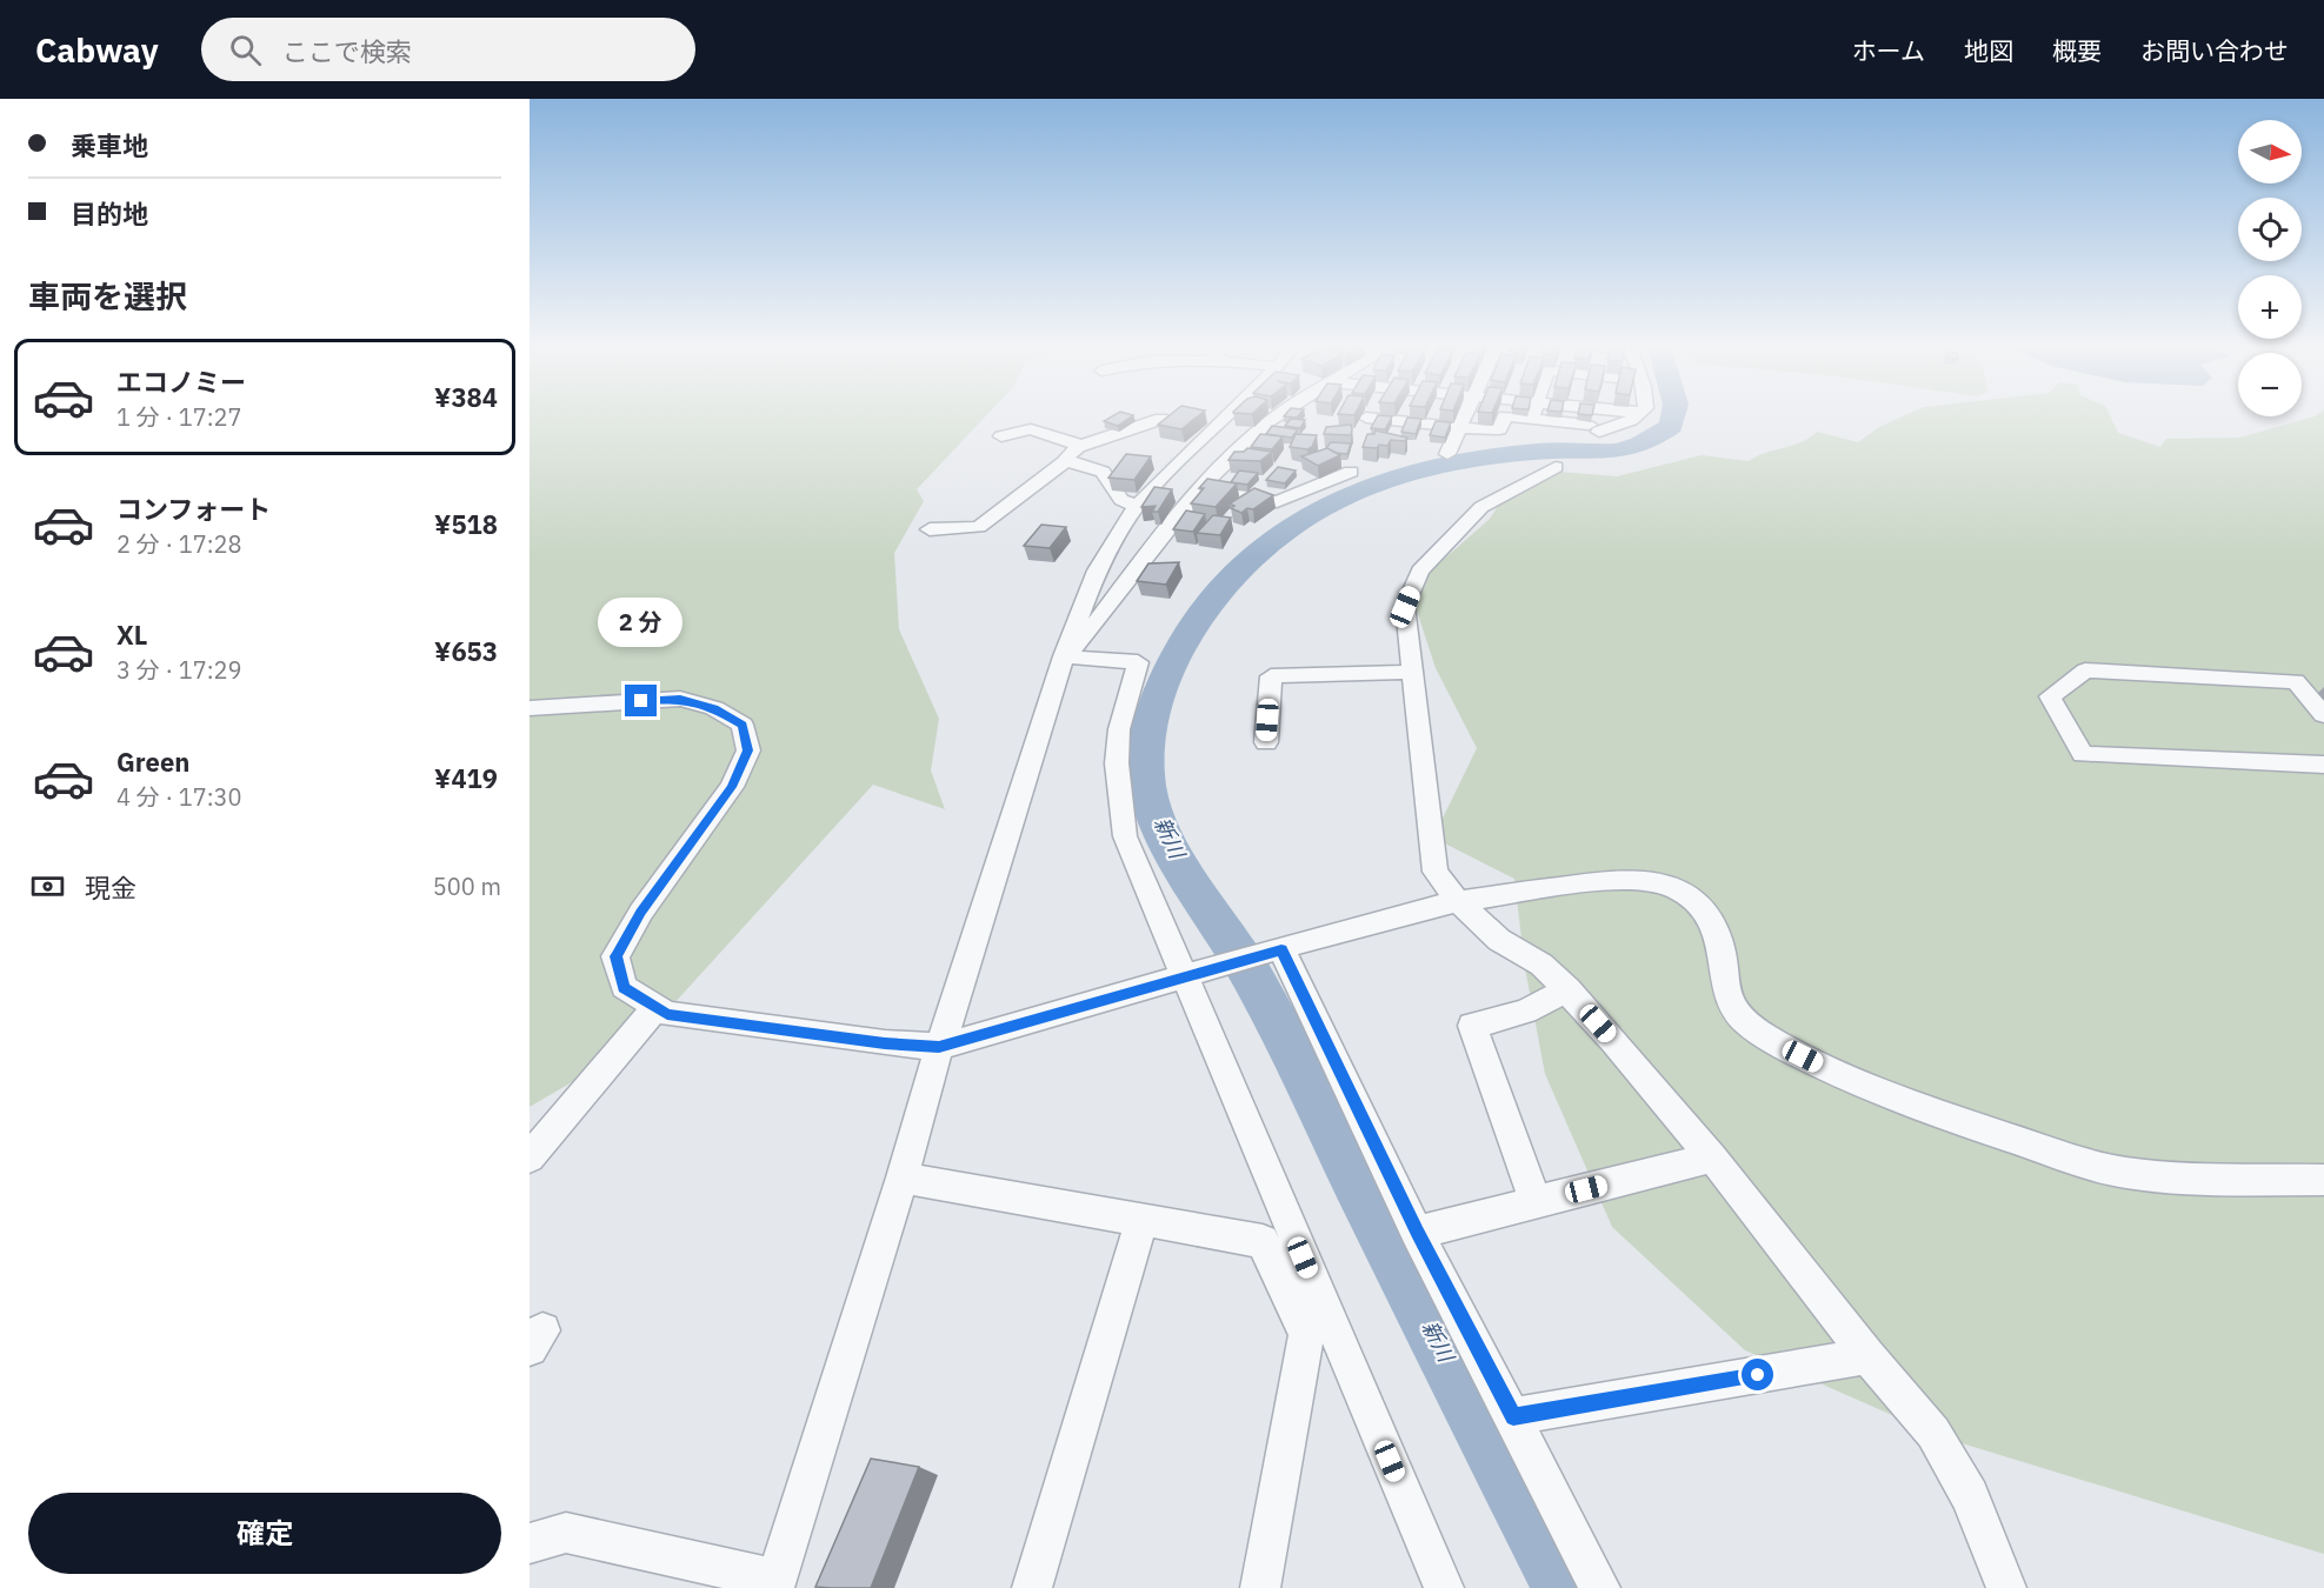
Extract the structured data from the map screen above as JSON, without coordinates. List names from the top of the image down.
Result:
{
  "water": ["新川"],
  "north": "right",
  "page": {
    "header": "Cabway",
    "search": "ここで検索",
    "nav": [
      "ホーム",
      "地図",
      "概要",
      "お問い合わせ"
    ],
    "banner": ["乗車地", "目的地"],
    "map_buttons": ["+", "−"],
    "heading": "車両を選択",
    "list": [
      {
        "name": "エコノミー",
        "note": "1 分 · 17:27",
        "value": "¥384"
      },
      {
        "name": "コンフォート",
        "note": "2 分 · 17:28",
        "value": "¥518"
      },
      {
        "name": "XL",
        "note": "3 分 · 17:29",
        "value": "¥653"
      },
      {
        "name": "Green",
        "note": "4 分 · 17:30",
        "value": "¥419"
      }
    ],
    "bubble": "2 分",
    "pay": ["現金", "500 m"],
    "buttons": "確定"
  }
}
